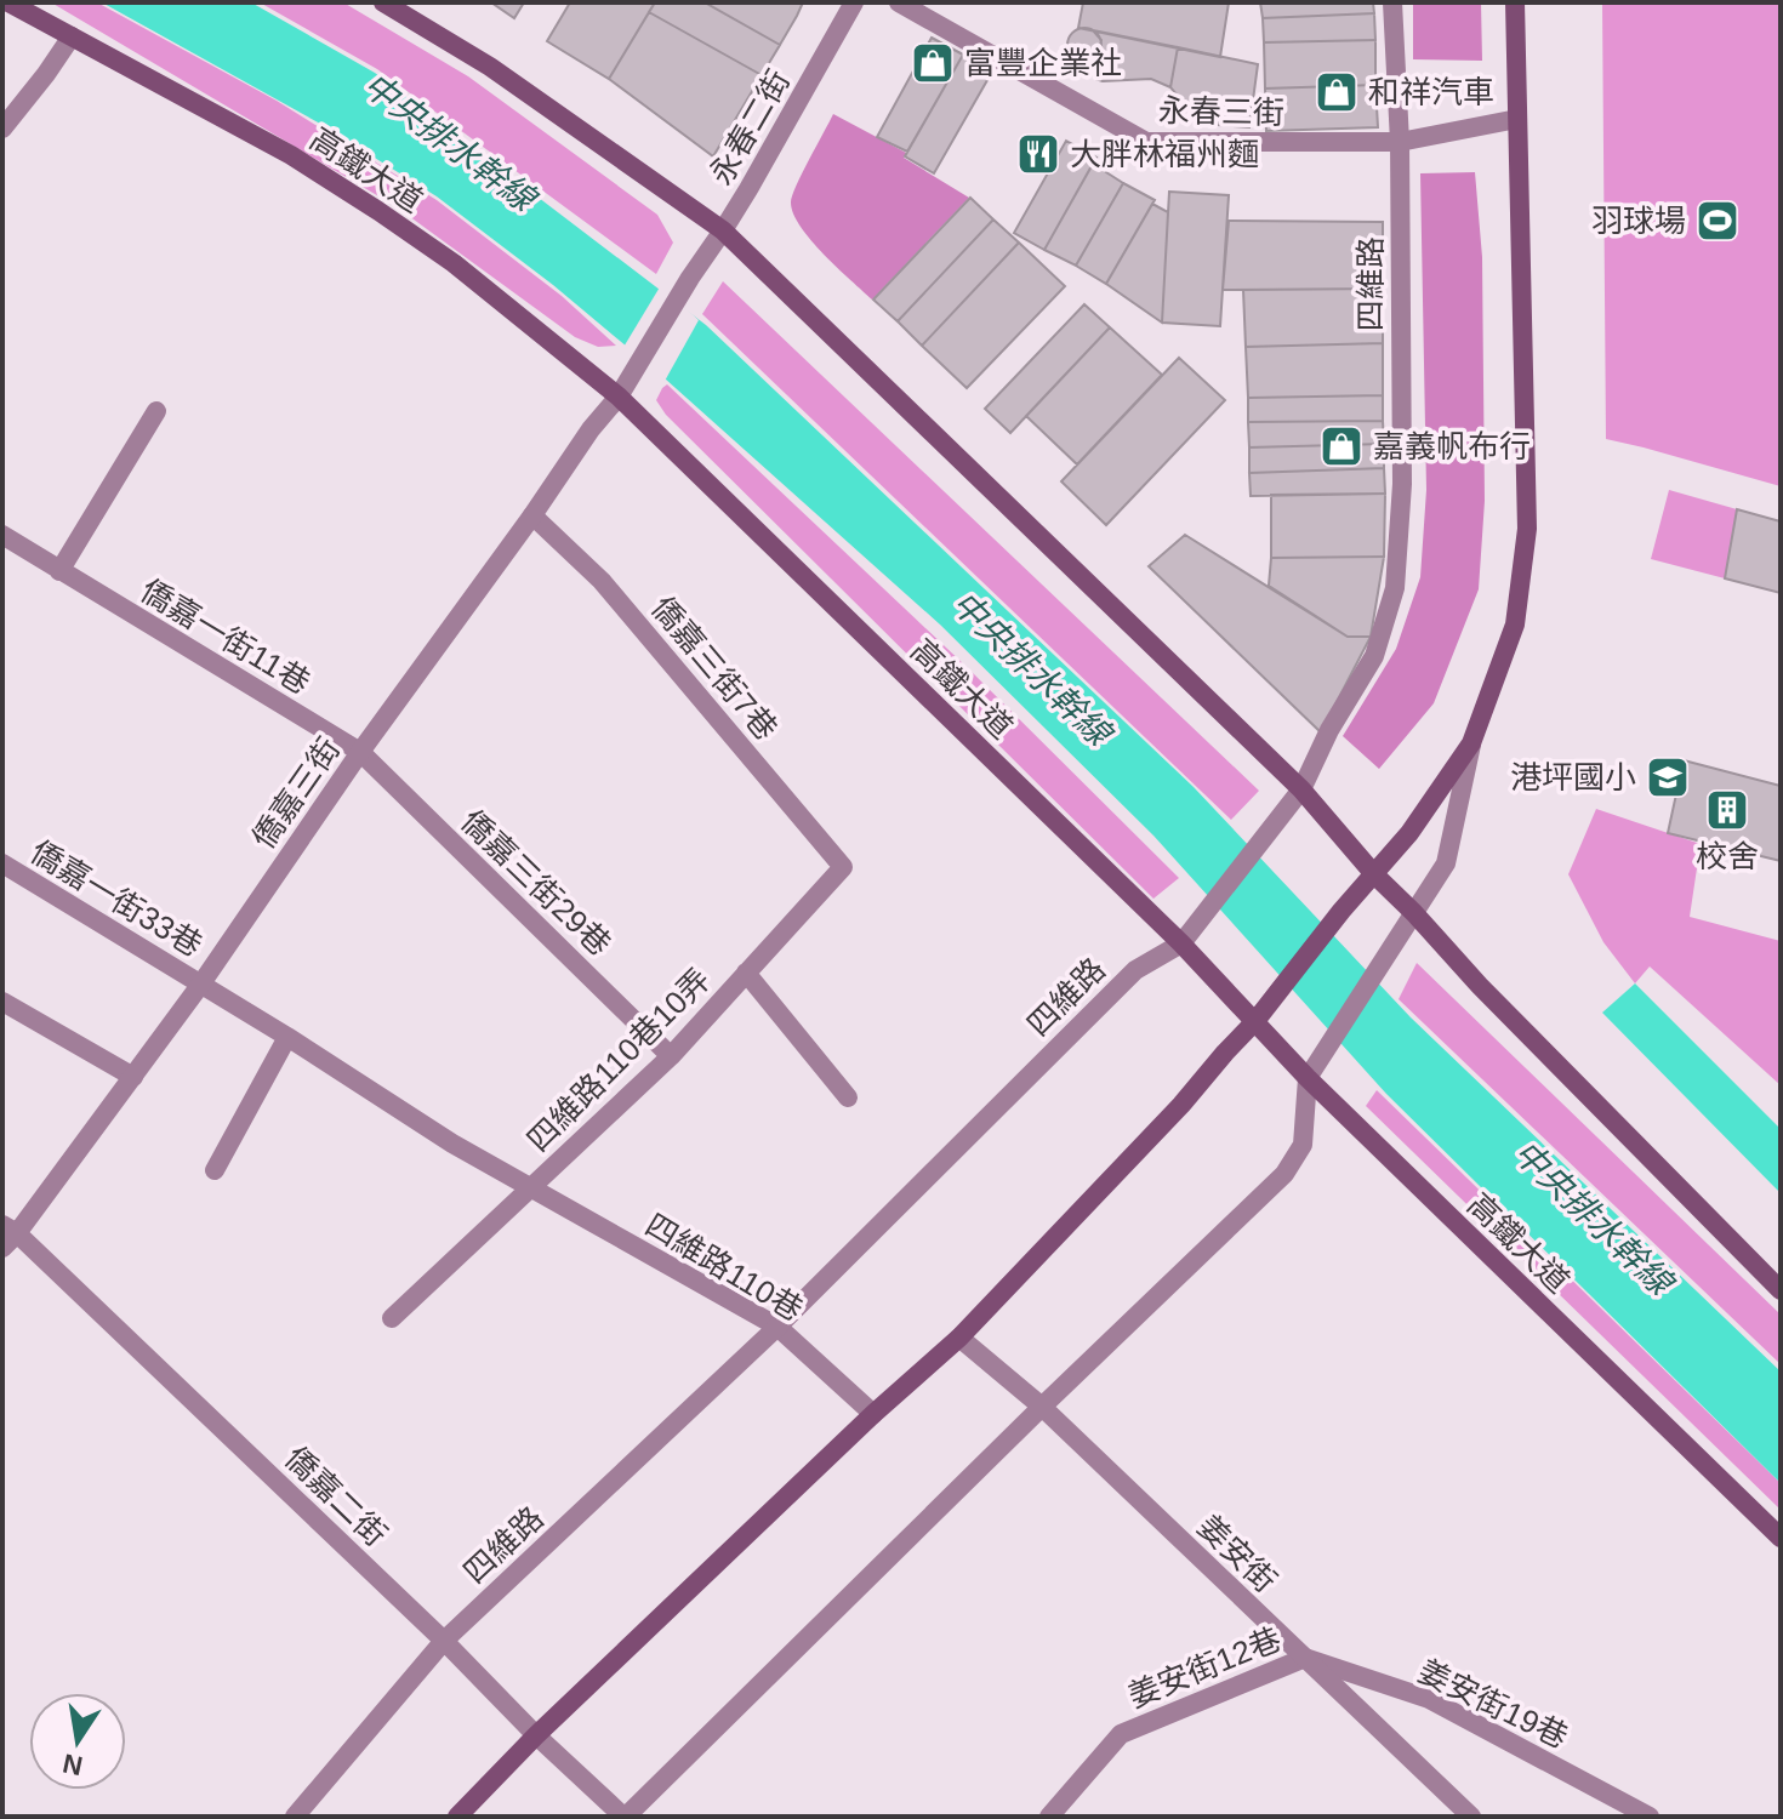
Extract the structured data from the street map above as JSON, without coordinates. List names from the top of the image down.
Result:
{
  "streets": {
    "street": [
      "永春三街",
      "永春二街",
      "高鐵大道",
      "四維路",
      "僑嘉一街11巷",
      "僑嘉三街7巷",
      "僑嘉三街",
      "僑嘉三街29巷",
      "僑嘉一街33巷",
      "四維路110巷10弄",
      "四維路110巷",
      "僑嘉二街",
      "姜安街",
      "姜安街12巷",
      "姜安街19巷"
    ]
  },
  "crossings": [
    ["永春三街", "四維路"],
    ["永春二街", "僑嘉三街"],
    ["高鐵大道", "四維路"],
    ["高鐵大道", "僑嘉三街"],
    ["四維路", "四維路110巷"],
    ["四維路", "僑嘉二街"],
    ["僑嘉一街11巷", "僑嘉三街"],
    ["僑嘉一街11巷", "僑嘉三街29巷"],
    ["僑嘉三街7巷", "僑嘉三街"],
    ["僑嘉三街7巷", "四維路110巷10弄"],
    ["僑嘉三街", "僑嘉三街29巷"],
    ["僑嘉三街", "僑嘉一街33巷"],
    ["僑嘉三街", "四維路110巷"],
    ["僑嘉三街", "僑嘉二街"],
    ["僑嘉三街29巷", "四維路110巷10弄"],
    ["僑嘉一街33巷", "四維路110巷"],
    ["四維路110巷10弄", "四維路110巷"],
    ["姜安街", "姜安街12巷"],
    ["姜安街", "姜安街19巷"],
    ["姜安街12巷", "姜安街19巷"]
  ],
  "water": ["中央排水幹線"],
  "places": {
    "shop": ["富豐企業社", "和祥汽車", "嘉義帆布行"],
    "restaurant": ["大胖林福州麵"],
    "sports": ["羽球場"],
    "school or university": ["港坪國小"],
    "building": ["校舍"]
  },
  "north": "bottom"
}
